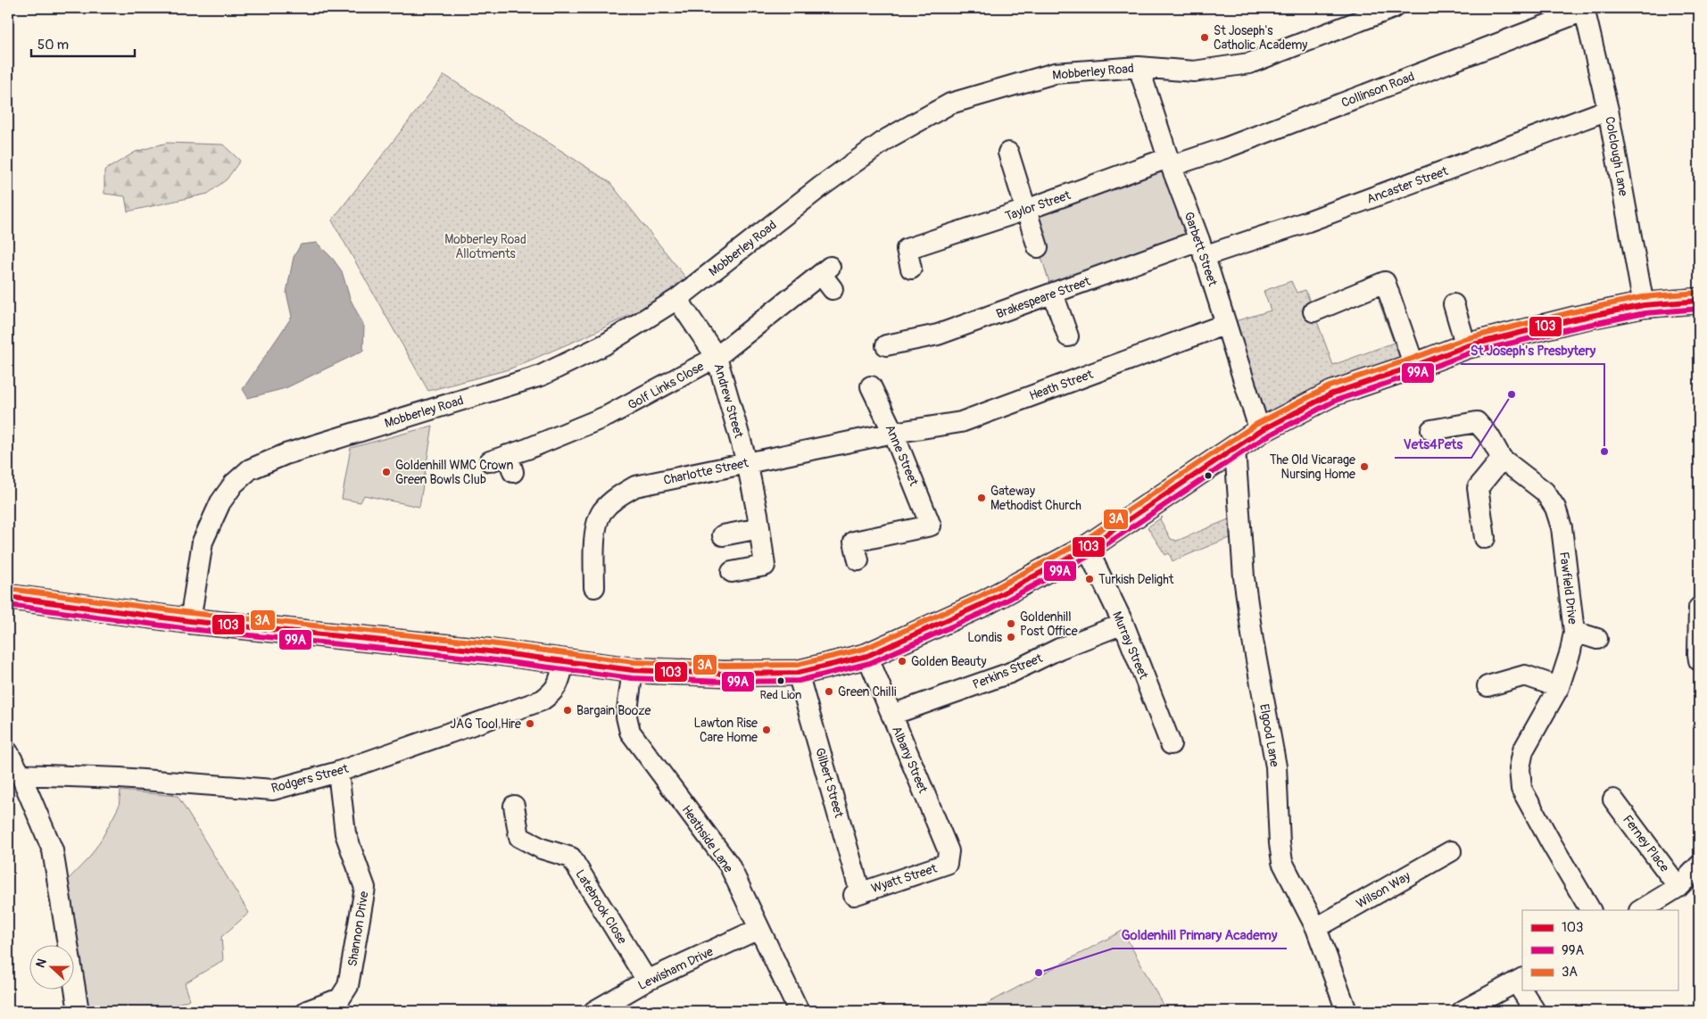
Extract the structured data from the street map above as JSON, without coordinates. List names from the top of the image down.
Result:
{
  "streets": {
    "street": [
      "Mobberley Road",
      "Collinson Road",
      "Colclough Lane",
      "Ancaster Street",
      "Taylor Street",
      "Garbett Street",
      "Brakespeare Street",
      "Heath Street",
      "Golf Links Close",
      "Andrew Street",
      "Anne Street",
      "Charlotte Street",
      "Fawfield Drive",
      "Murray Street",
      "Perkins Street",
      "Elgood Lane",
      "Albany Street",
      "Rodgers Street",
      "Gilbert Street",
      "Heathside Lane",
      "Ferney Place",
      "Wyatt Street",
      "Wilson Way",
      "Latebrook Close",
      "Shannon Drive",
      "Lewisham Drive"
    ]
  },
  "crossings": [
    ["Mobberley Road", "Garbett Street"],
    ["Mobberley Road", "Andrew Street"],
    ["Collinson Road", "Colclough Lane"],
    ["Collinson Road", "Taylor Street"],
    ["Collinson Road", "Garbett Street"],
    ["Colclough Lane", "Ancaster Street"],
    ["Ancaster Street", "Garbett Street"],
    ["Ancaster Street", "Brakespeare Street"],
    ["Taylor Street", "Garbett Street"],
    ["Garbett Street", "Brakespeare Street"],
    ["Garbett Street", "Heath Street"],
    ["Heath Street", "Anne Street"],
    ["Heath Street", "Charlotte Street"],
    ["Golf Links Close", "Andrew Street"],
    ["Andrew Street", "Charlotte Street"],
    ["Anne Street", "Charlotte Street"],
    ["Murray Street", "Perkins Street"],
    ["Perkins Street", "Albany Street"],
    ["Elgood Lane", "Wilson Way"],
    ["Albany Street", "Wyatt Street"],
    ["Rodgers Street", "Shannon Drive"],
    ["Gilbert Street", "Wyatt Street"],
    ["Heathside Lane", "Lewisham Drive"],
    ["Latebrook Close", "Lewisham Drive"]
  ],
  "parks": ["Mobberley Road Allotments"],
  "places": [
    "St Joseph's Catholic Academy",
    "Vets4Pets",
    "St Joseph's Presbytery",
    "The Old Vicarage Nursing Home",
    "Goldenhill WMC Crown Green Bowls Club",
    "Gateway Methodist Church",
    "Turkish Delight",
    "Goldenhill Post Office",
    "Londis",
    "Golden Beauty",
    "Red Lion",
    "Green Chilli",
    "Bargain Booze",
    "JAG Tool Hire",
    "Lawton Rise Care Home",
    "Goldenhill Primary Academy"
  ],
  "lines": ["transit line 3A", "transit line 103", "transit line 99A"],
  "legend": ["103", "99A", "3A"],
  "scale_bar": "50 m",
  "north": "left"
}
